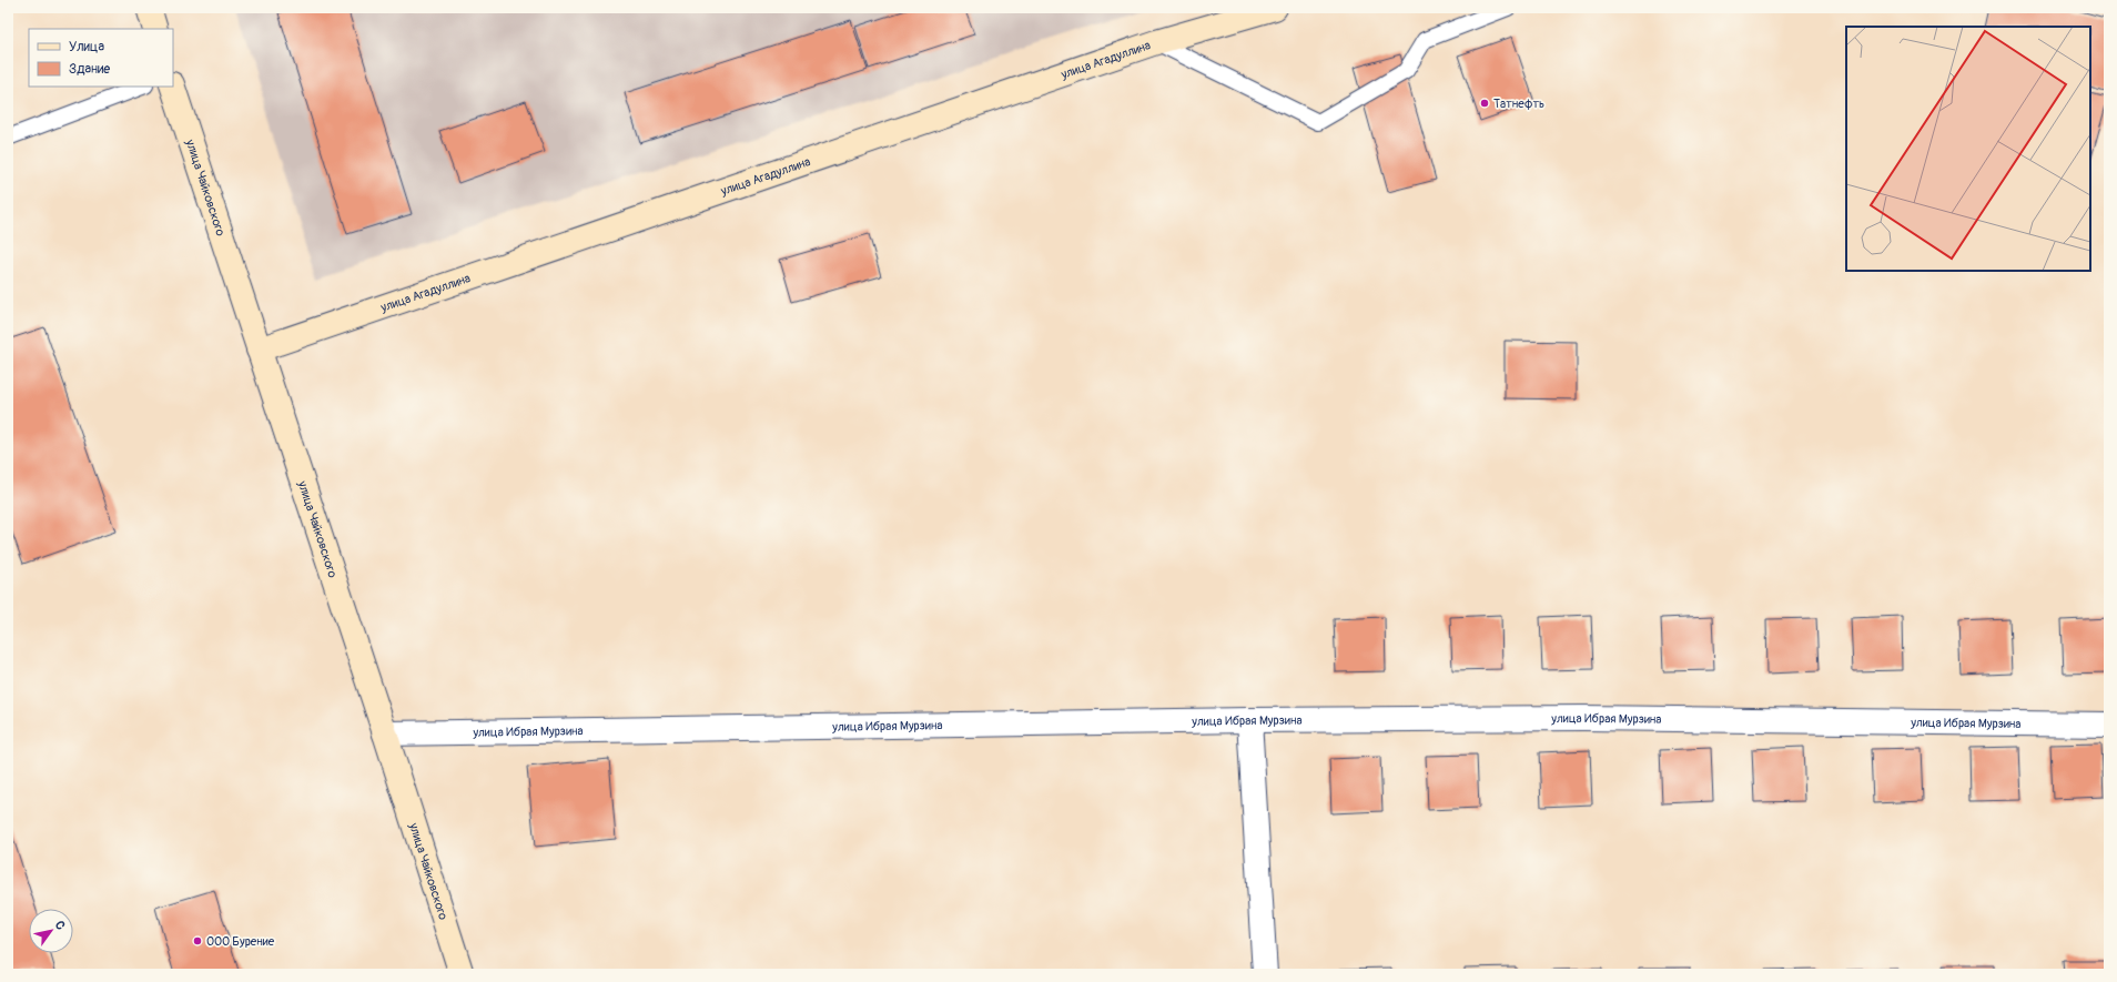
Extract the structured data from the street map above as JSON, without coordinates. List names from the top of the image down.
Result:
{
  "streets": {
    "main road": ["улица Агадуллина", "улица Чайковского"],
    "street": ["улица Ибрая Мурзина"]
  },
  "crossings": [
    ["улица Агадуллина", "улица Чайковского"],
    ["улица Чайковского", "улица Ибрая Мурзина"]
  ],
  "places": ["Татнефть", "ООО Бурение"],
  "legend": ["Улица", "Здание"],
  "north": "top right"
}
